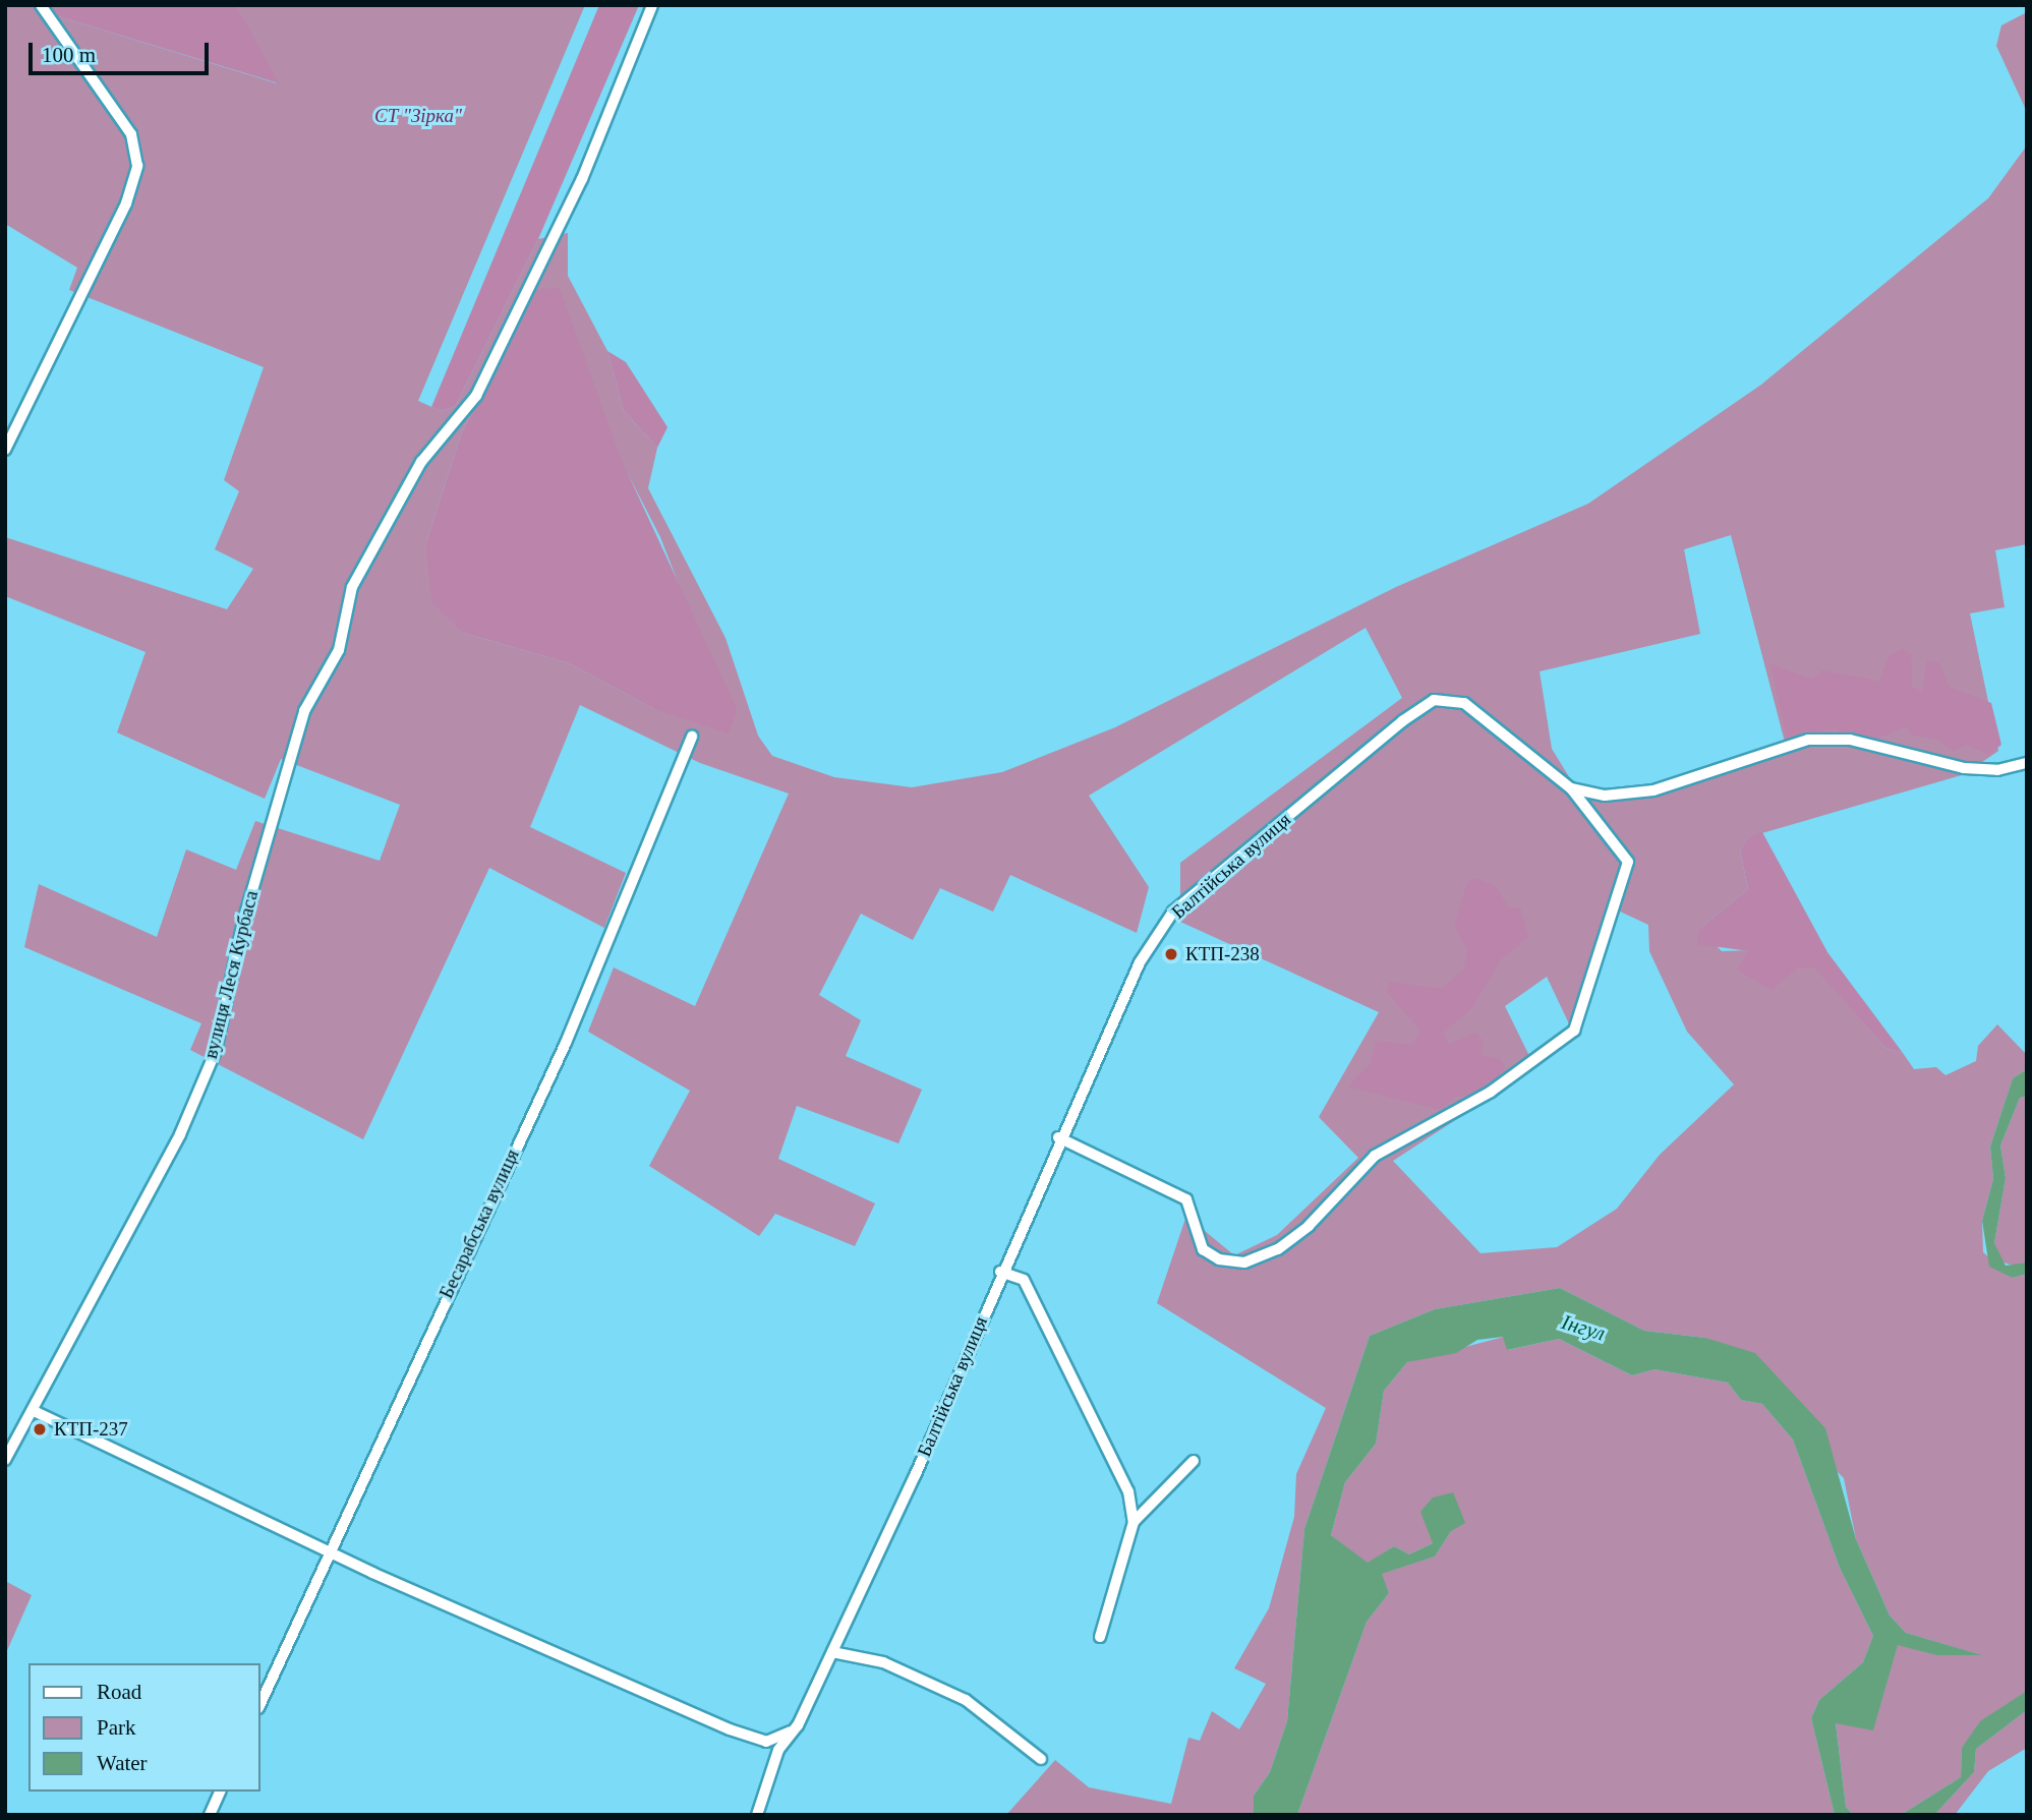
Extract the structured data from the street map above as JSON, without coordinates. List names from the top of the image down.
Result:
{
  "streets": {
    "street": ["Балтійська вулиця", "вулиця Леся Курбаса", "Бесарабська вулиця"]
  },
  "water": ["Інгул"],
  "parks": ["СТ \"Зірка\""],
  "places": ["КТП-238", "КТП-237"],
  "legend": ["Road", "Park", "Water"],
  "scale_bar": "100 m"
}
